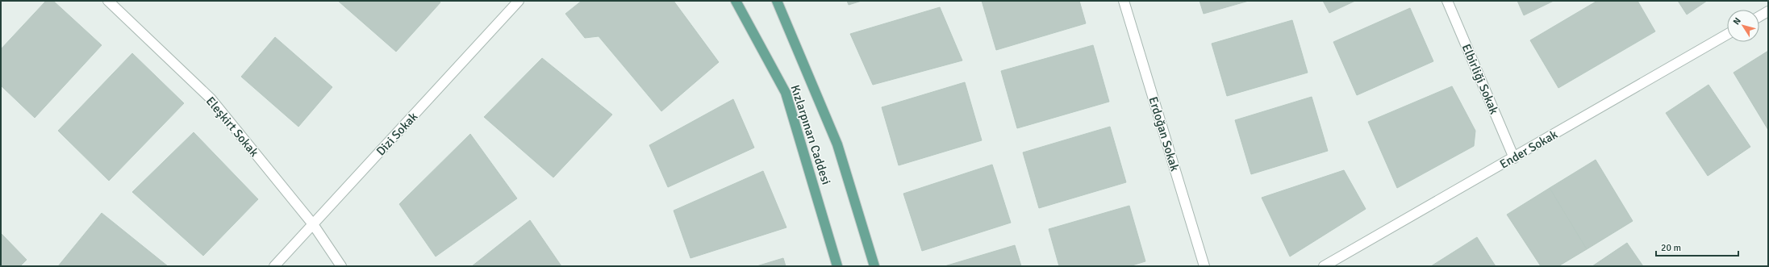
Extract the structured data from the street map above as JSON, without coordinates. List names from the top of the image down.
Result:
{
  "streets": {
    "main road": ["Kızlarpınarı Caddesi"],
    "street": [
      "Elbirliği Sokak",
      "Eleşkirt Sokak",
      "Dizi Sokak",
      "Erdoğan Sokak",
      "Ender Sokak"
    ]
  },
  "crossings": [
    ["Elbirliği Sokak", "Ender Sokak"],
    ["Eleşkirt Sokak", "Dizi Sokak"]
  ],
  "scale_bar": "20 m",
  "north": "top left"
}
